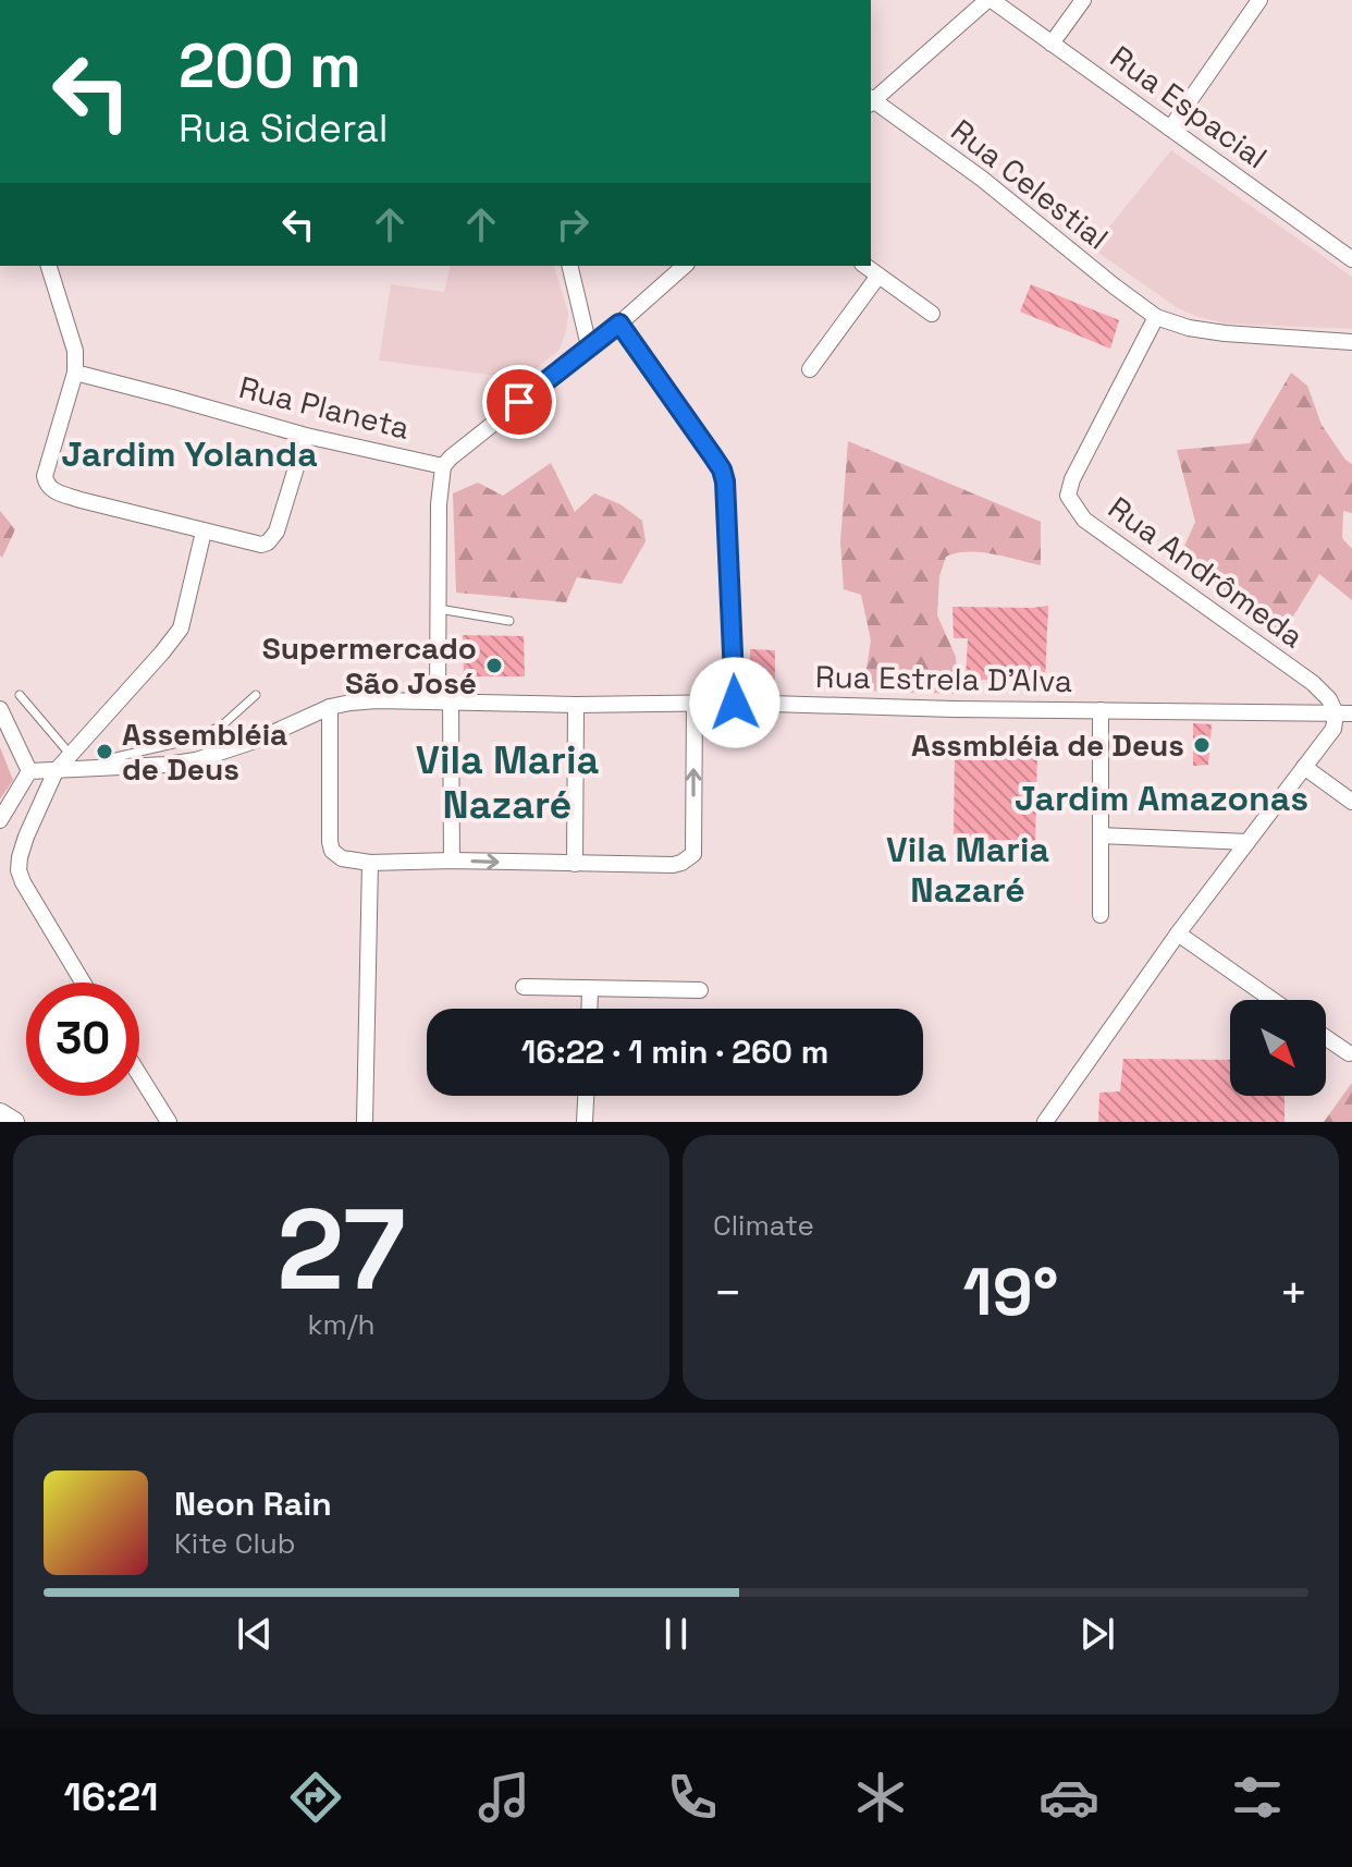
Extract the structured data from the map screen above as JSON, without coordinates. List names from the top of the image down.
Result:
{
  "streets": {
    "street": [
      "Rua Espacial",
      "Rua Celestial",
      "Rua Planeta",
      "Rua Andrômeda",
      "Rua Estrela D'Alva"
    ]
  },
  "crossings": [
    ["Rua Celestial", "Rua Andrômeda"],
    ["Rua Planeta", "Rua Estrela D'Alva"],
    ["Rua Andrômeda", "Rua Estrela D'Alva"]
  ],
  "districts": [
    "Jardim Yolanda",
    "Vila Maria Nazaré",
    "Jardim Amazonas",
    "Vila Maria Nazaré"
  ],
  "places": ["Supermercado São José", "Assmbléia de Deus", "Assembléia de Deus"],
  "north": "bottom right",
  "page": {
    "turn": ["200 m", "Rua Sideral"],
    "limit": "30",
    "trip": "16:22 · 1 min · 260 m",
    "tile": [
      ["27", "km/h"],
      "Climate"
    ],
    "heat": ["−", "19°", "+"],
    "song": ["Neon Rain", "Kite Club"],
    "tabs": "16:21"
  }
}
